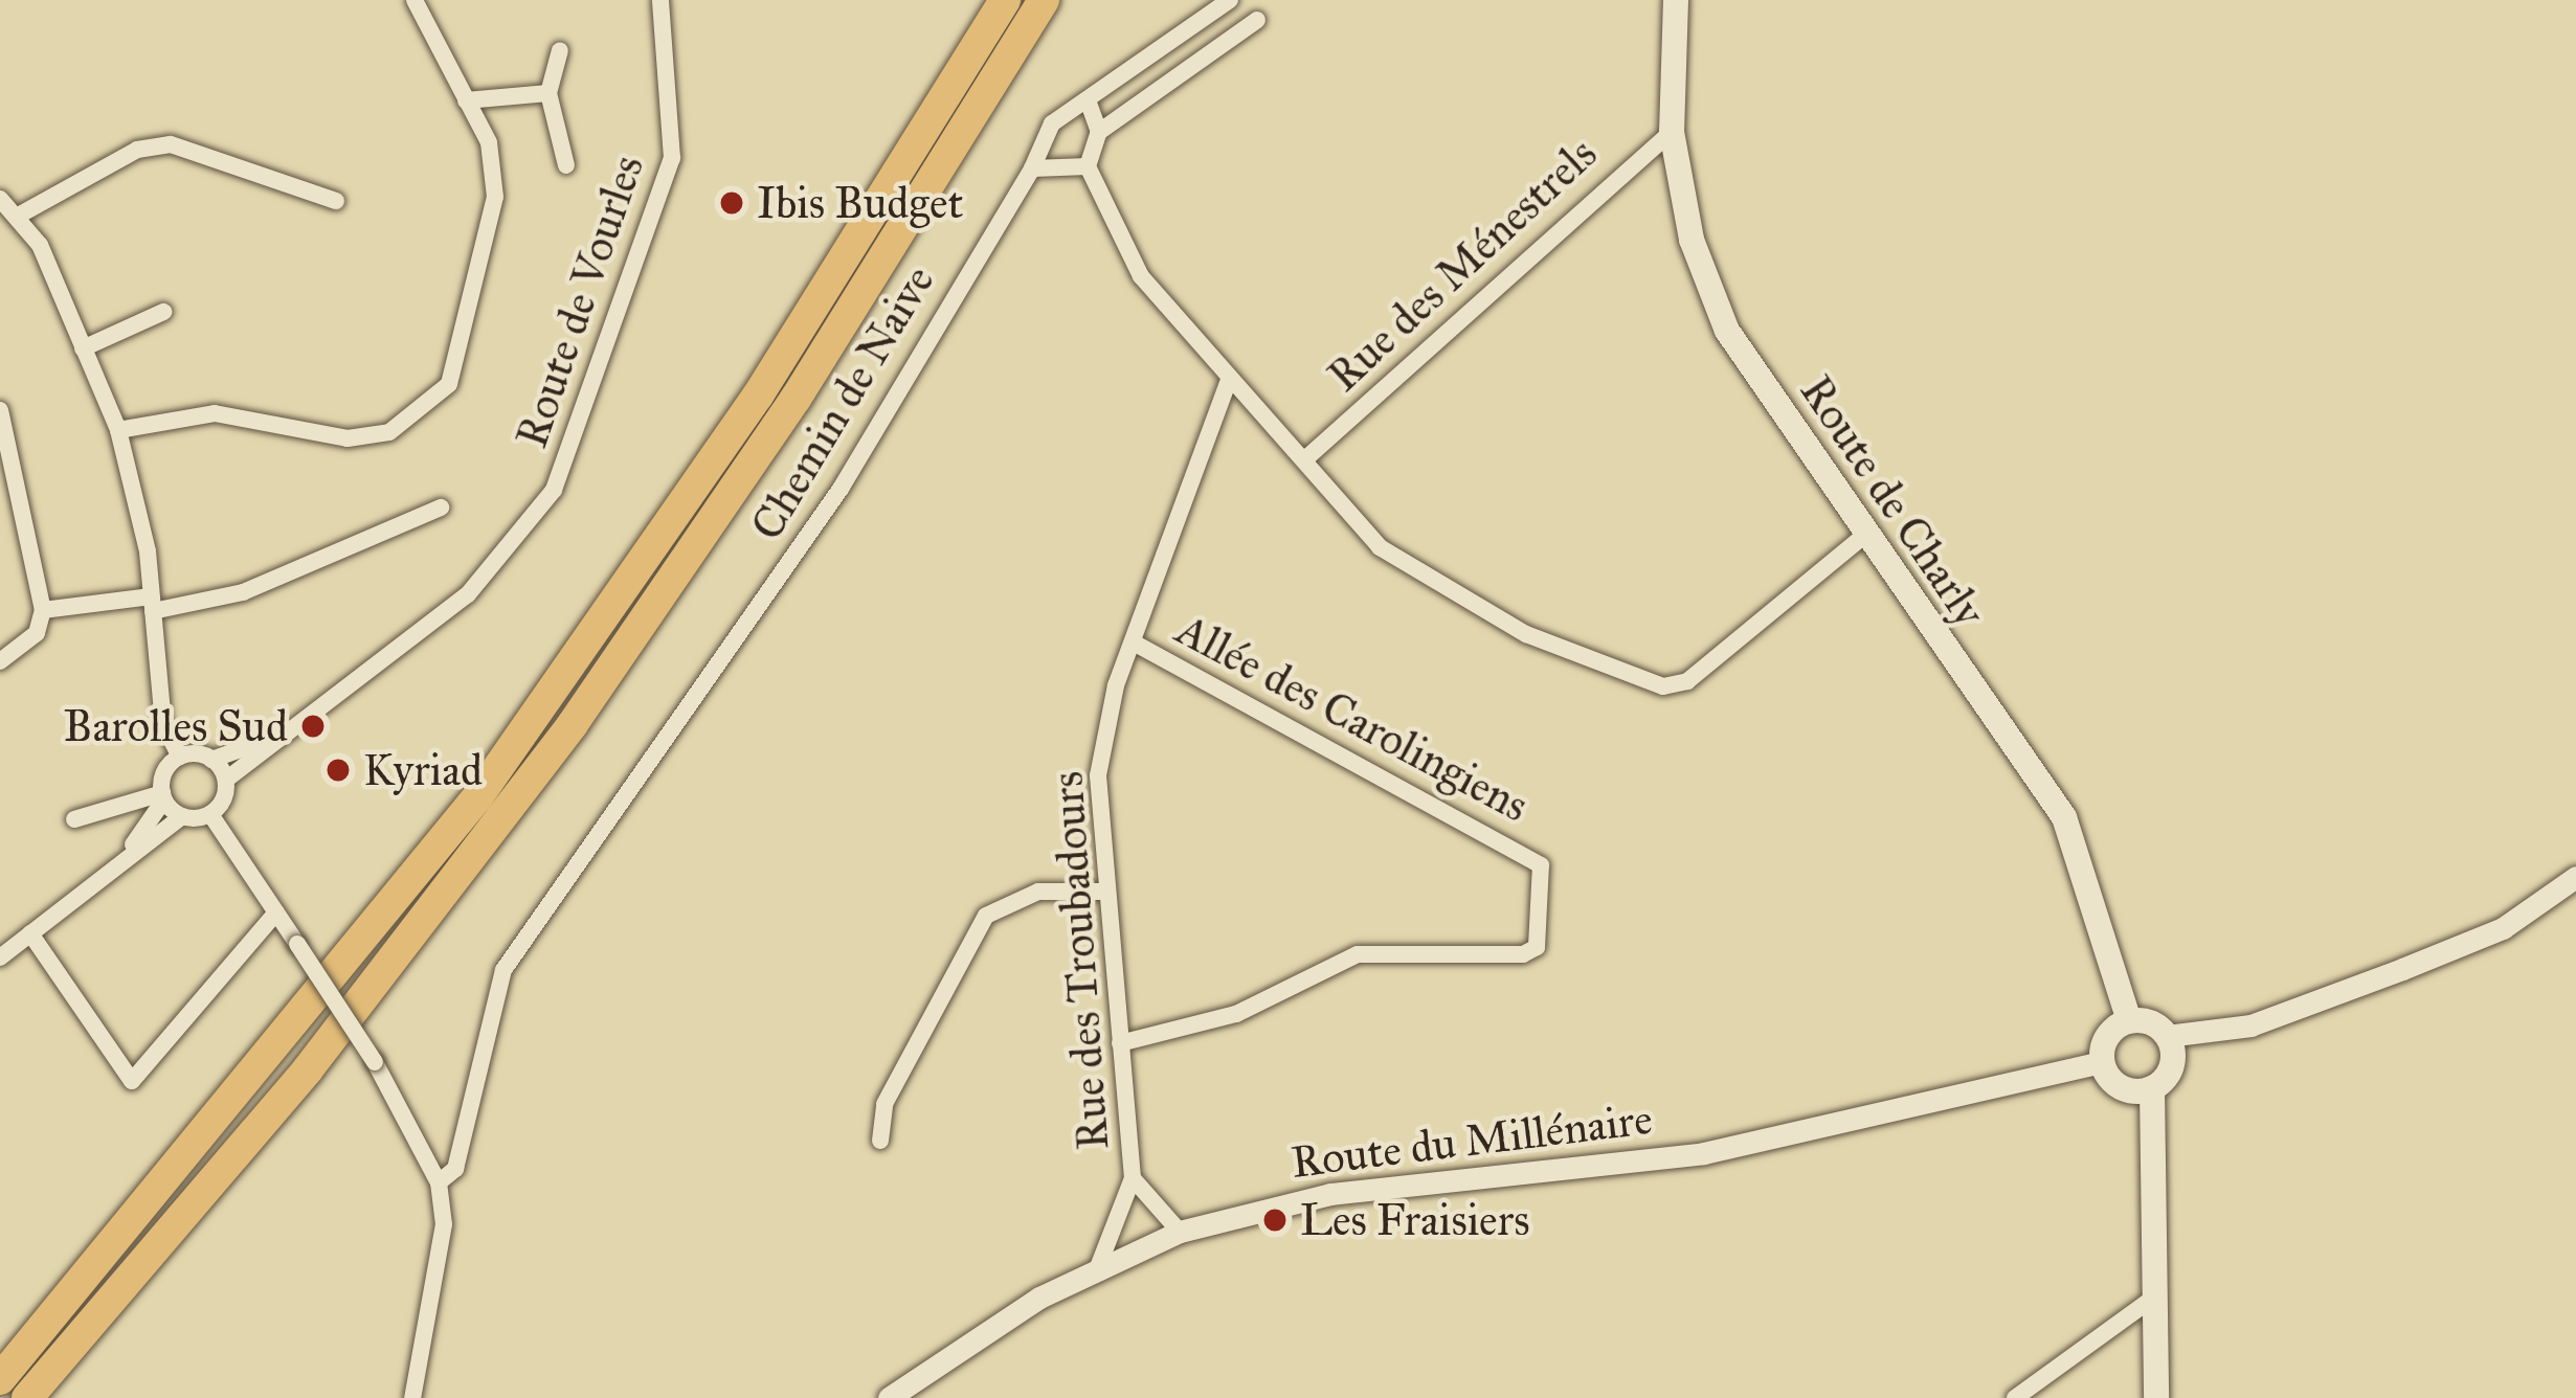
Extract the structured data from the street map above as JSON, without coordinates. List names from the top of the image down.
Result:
{
  "streets": {
    "main road": ["Route de Charly"],
    "street": [
      "Rue des Ménestrels",
      "Route de Vourles",
      "Chemin de Naive",
      "Allée des Carolingiens",
      "Rue des Troubadours",
      "Route du Millénaire"
    ]
  },
  "crossings": [
    ["Rue des Ménestrels", "Route de Charly"],
    ["Route de Charly", "Route du Millénaire"],
    ["Allée des Carolingiens", "Rue des Troubadours"],
    ["Rue des Troubadours", "Route du Millénaire"]
  ],
  "places": [
    "Ibis Budget",
    "Barolles Sud",
    "Kyriad",
    "Les Fraisiers"
  ]
}
